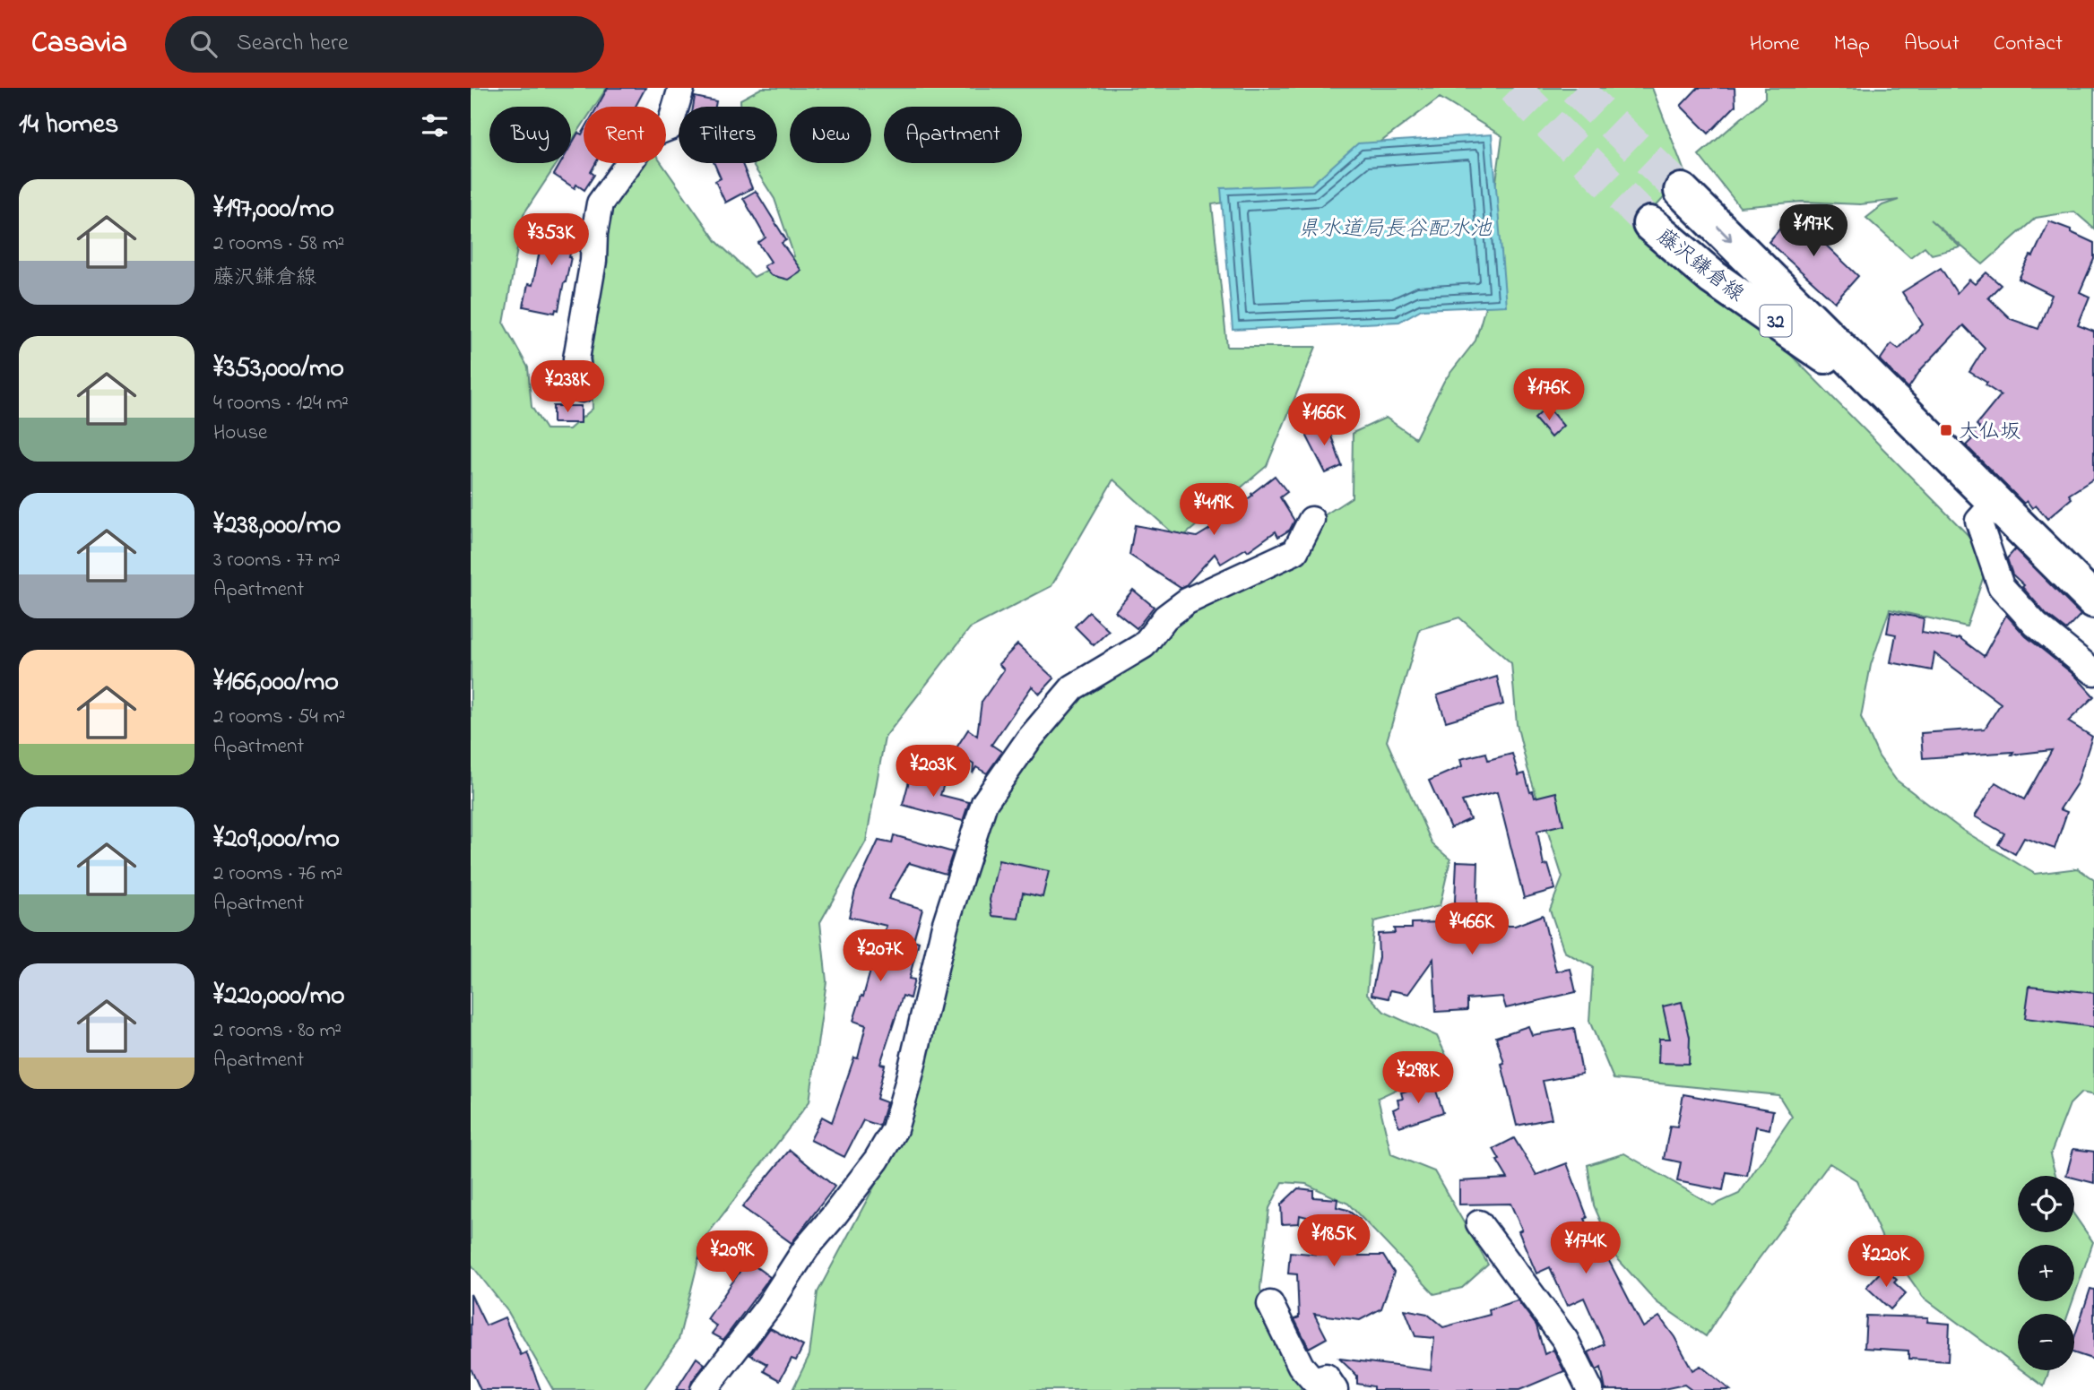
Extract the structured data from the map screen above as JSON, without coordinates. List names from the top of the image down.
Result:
{
  "streets": {
    "main road": ["藤沢鎌倉線", "32"]
  },
  "water": ["県水道局長谷配水池"],
  "places": {
    "transit": ["大仏坂"]
  },
  "page": {
    "header": "Casavia",
    "search": "Search here",
    "nav": [
      "Home",
      "Map",
      "About",
      "Contact"
    ],
    "heading": "14 homes",
    "chip": [
      "Buy",
      "Rent",
      "Filters",
      "New",
      "Apartment"
    ],
    "list": [
      {
        "name": "¥197,000/mo",
        "note": "2 rooms · 58 m² · 藤沢鎌倉線"
      },
      {
        "name": "¥353,000/mo",
        "note": "4 rooms · 124 m² · House"
      },
      {
        "name": "¥238,000/mo",
        "note": "3 rooms · 77 m² · Apartment"
      },
      {
        "name": "¥166,000/mo",
        "note": "2 rooms · 54 m² · Apartment"
      },
      {
        "name": "¥209,000/mo",
        "note": "2 rooms · 76 m² · Apartment"
      },
      {
        "name": "¥220,000/mo",
        "note": "2 rooms · 80 m² · Apartment"
      }
    ],
    "price": [
      "¥197K",
      "¥353K",
      "¥238K",
      "¥176K",
      "¥166K",
      "¥419K",
      "¥203K",
      "¥466K",
      "¥207K",
      "¥298K",
      "¥185K",
      "¥174K",
      "¥209K",
      "¥220K"
    ],
    "map_buttons": ["+", "−"]
  }
}
